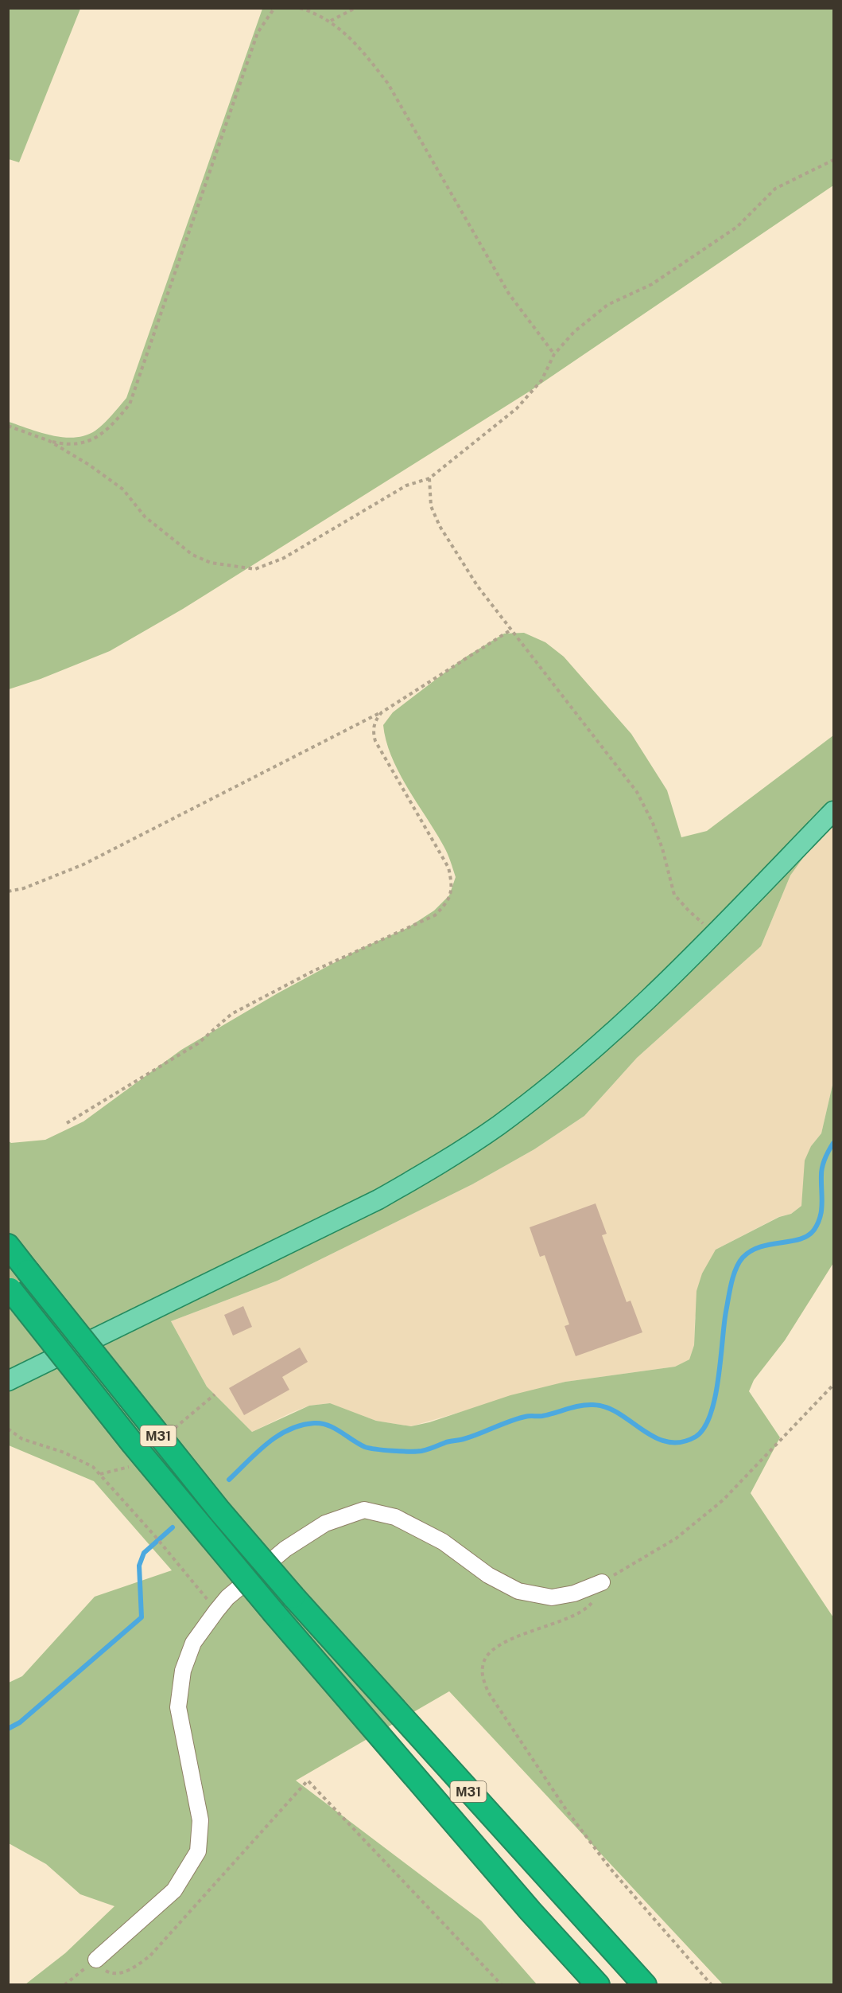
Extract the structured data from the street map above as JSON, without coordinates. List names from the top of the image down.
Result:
{
  "streets": {
    "highway": ["M31"]
  }
}
